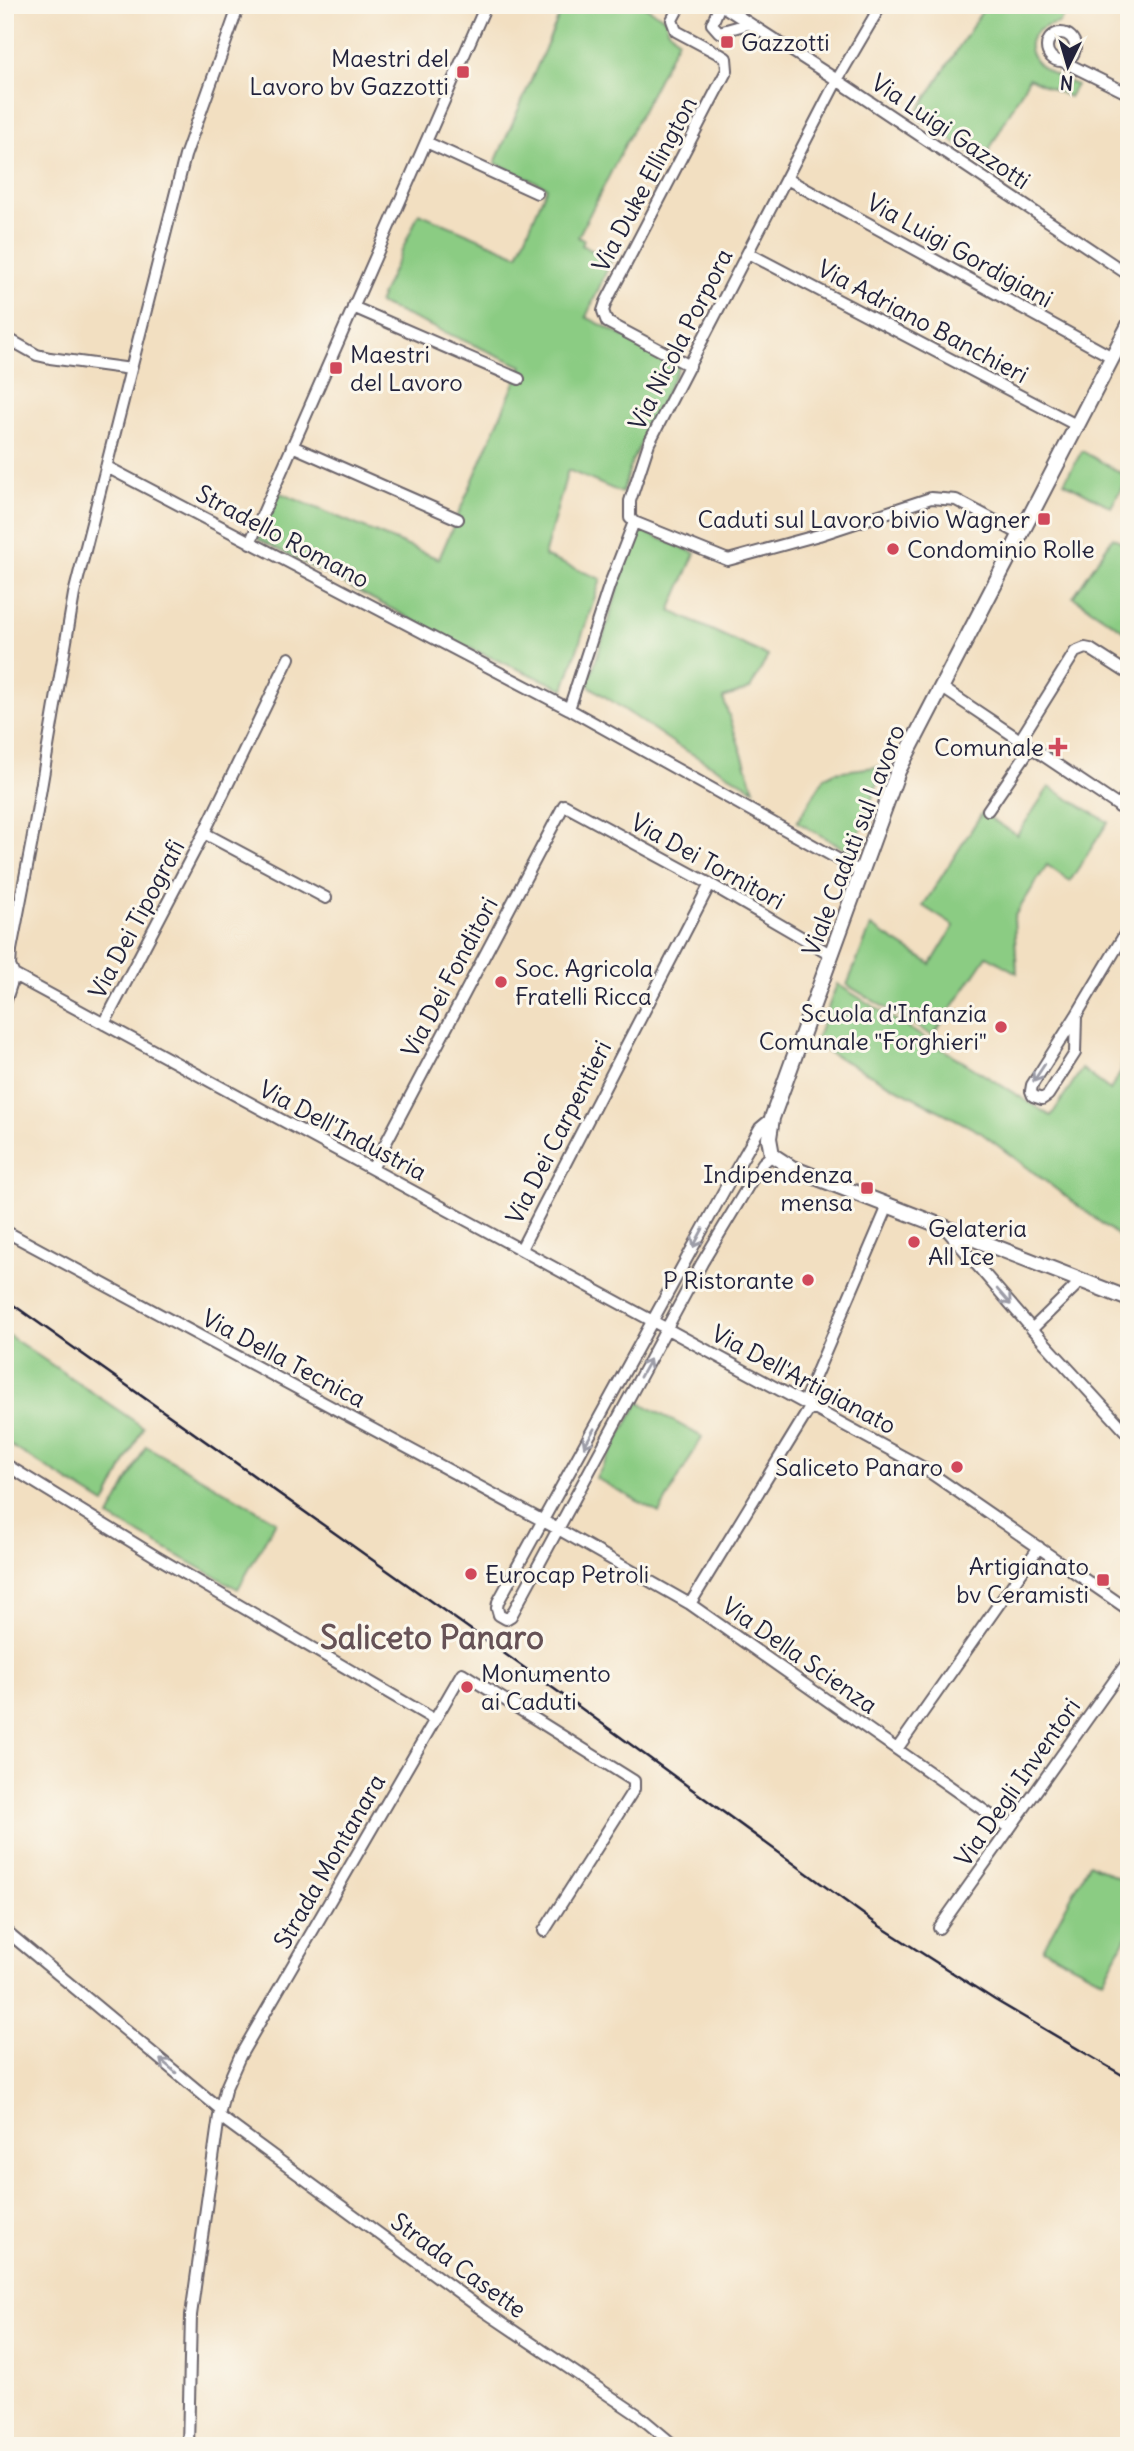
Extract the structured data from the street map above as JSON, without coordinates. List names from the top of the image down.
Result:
{
  "streets": {
    "street": [
      "Via Luigi Gazzotti",
      "Via Duke Ellington",
      "Via Luigi Gordigiani",
      "Via Adriano Banchieri",
      "Via Nicola Porpora",
      "Stradello Romano",
      "Viale Caduti sul Lavoro",
      "Via Dei Tornitori",
      "Via Dei Tipografi",
      "Via Dei Fonditori",
      "Via Dell'Industria",
      "Via Dei Carpentieri",
      "Via Della Tecnica",
      "Via Dell'Artigianato",
      "Via Della Scienza",
      "Via Degli Inventori",
      "Strada Montanara",
      "Strada Casette"
    ]
  },
  "crossings": [
    ["Via Luigi Gazzotti", "Via Nicola Porpora"],
    ["Via Duke Ellington", "Via Nicola Porpora"],
    ["Via Luigi Gordigiani", "Via Nicola Porpora"],
    ["Via Luigi Gordigiani", "Viale Caduti sul Lavoro"],
    ["Via Adriano Banchieri", "Via Nicola Porpora"],
    ["Via Adriano Banchieri", "Viale Caduti sul Lavoro"],
    ["Via Nicola Porpora", "Stradello Romano"],
    ["Stradello Romano", "Viale Caduti sul Lavoro"],
    ["Viale Caduti sul Lavoro", "Via Dei Tornitori"],
    ["Viale Caduti sul Lavoro", "Via Dell'Industria"],
    ["Viale Caduti sul Lavoro", "Via Della Tecnica"],
    ["Viale Caduti sul Lavoro", "Via Dell'Artigianato"],
    ["Viale Caduti sul Lavoro", "Via Della Scienza"],
    ["Via Dei Tornitori", "Via Dei Fonditori"],
    ["Via Dei Tornitori", "Via Dei Carpentieri"],
    ["Via Dei Tipografi", "Via Dell'Industria"],
    ["Via Dei Fonditori", "Via Dell'Industria"],
    ["Via Dell'Industria", "Via Dei Carpentieri"],
    ["Via Della Scienza", "Via Degli Inventori"],
    ["Strada Montanara", "Strada Casette"]
  ],
  "districts": ["Saliceto Panaro"],
  "places": {
    "transit": [
      "Gazzotti",
      "Maestri del Lavoro bv Gazzotti",
      "Maestri del Lavoro",
      "Caduti sul Lavoro bivio Wagner",
      "Indipendenza mensa",
      "Artigianato bv Ceramisti"
    ],
    "other": [
      "Condominio Rolle",
      "Soc. Agricola Fratelli Ricca",
      "Scuola d'Infanzia Comunale \"Forghieri\"",
      "Gelateria All Ice",
      "P Ristorante",
      "Saliceto Panaro",
      "Eurocap Petroli",
      "Monumento ai Caduti"
    ],
    "health": ["Comunale"]
  },
  "north": "bottom"
}
